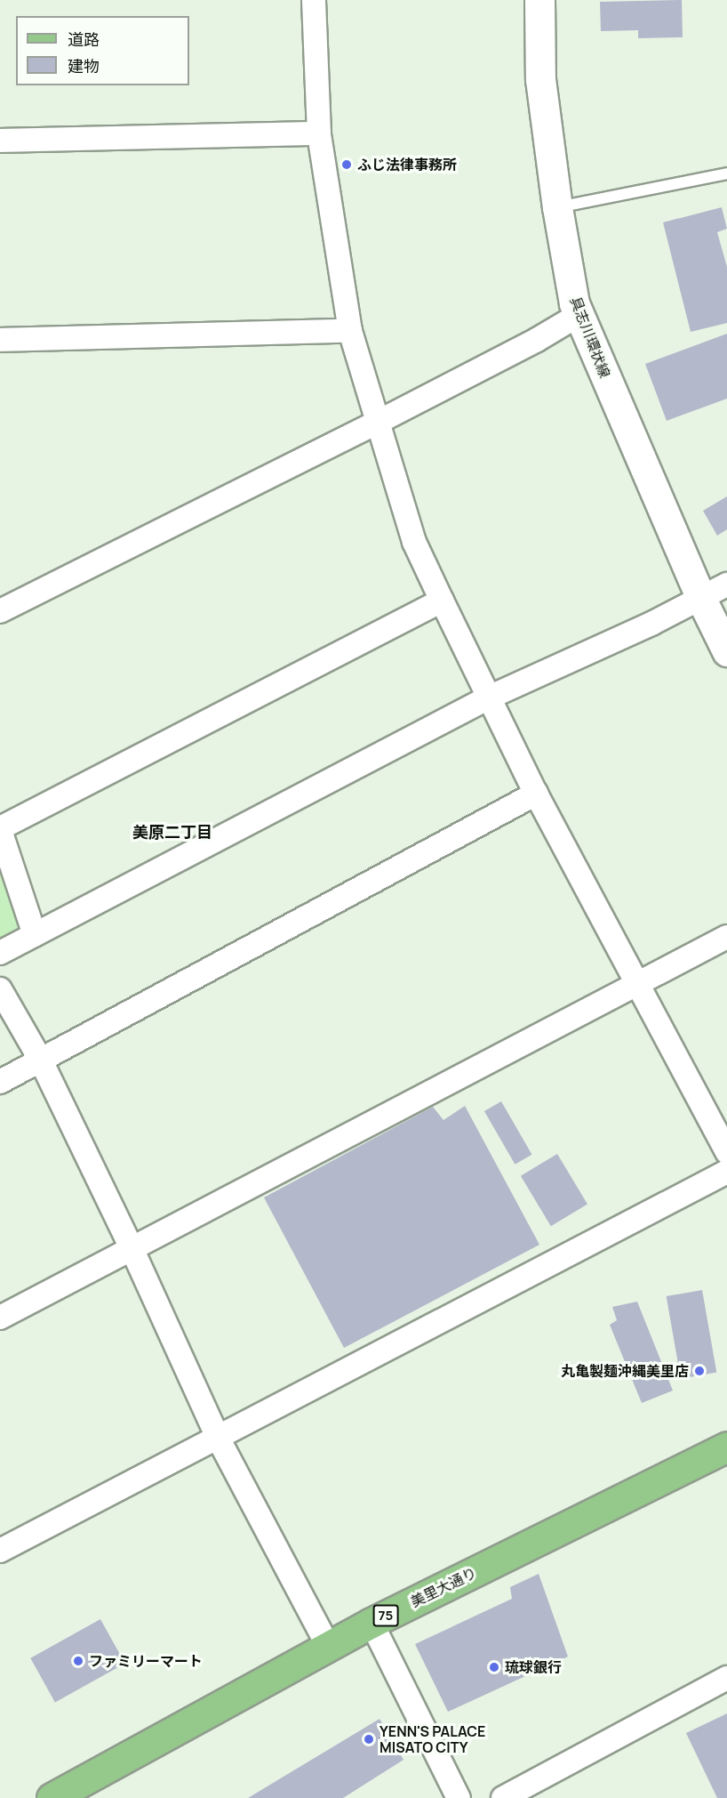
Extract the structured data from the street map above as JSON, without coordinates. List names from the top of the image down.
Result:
{
  "streets": {
    "main road": ["具志川環状線", "美里大通り", "75"]
  },
  "districts": ["美原二丁目"],
  "places": [
    "ふじ法律事務所",
    "丸亀製麺沖縄美里店",
    "ファミリーマート",
    "琉球銀行",
    "YENN'S PALACE MISATO CITY"
  ],
  "legend": ["道路", "建物"]
}
